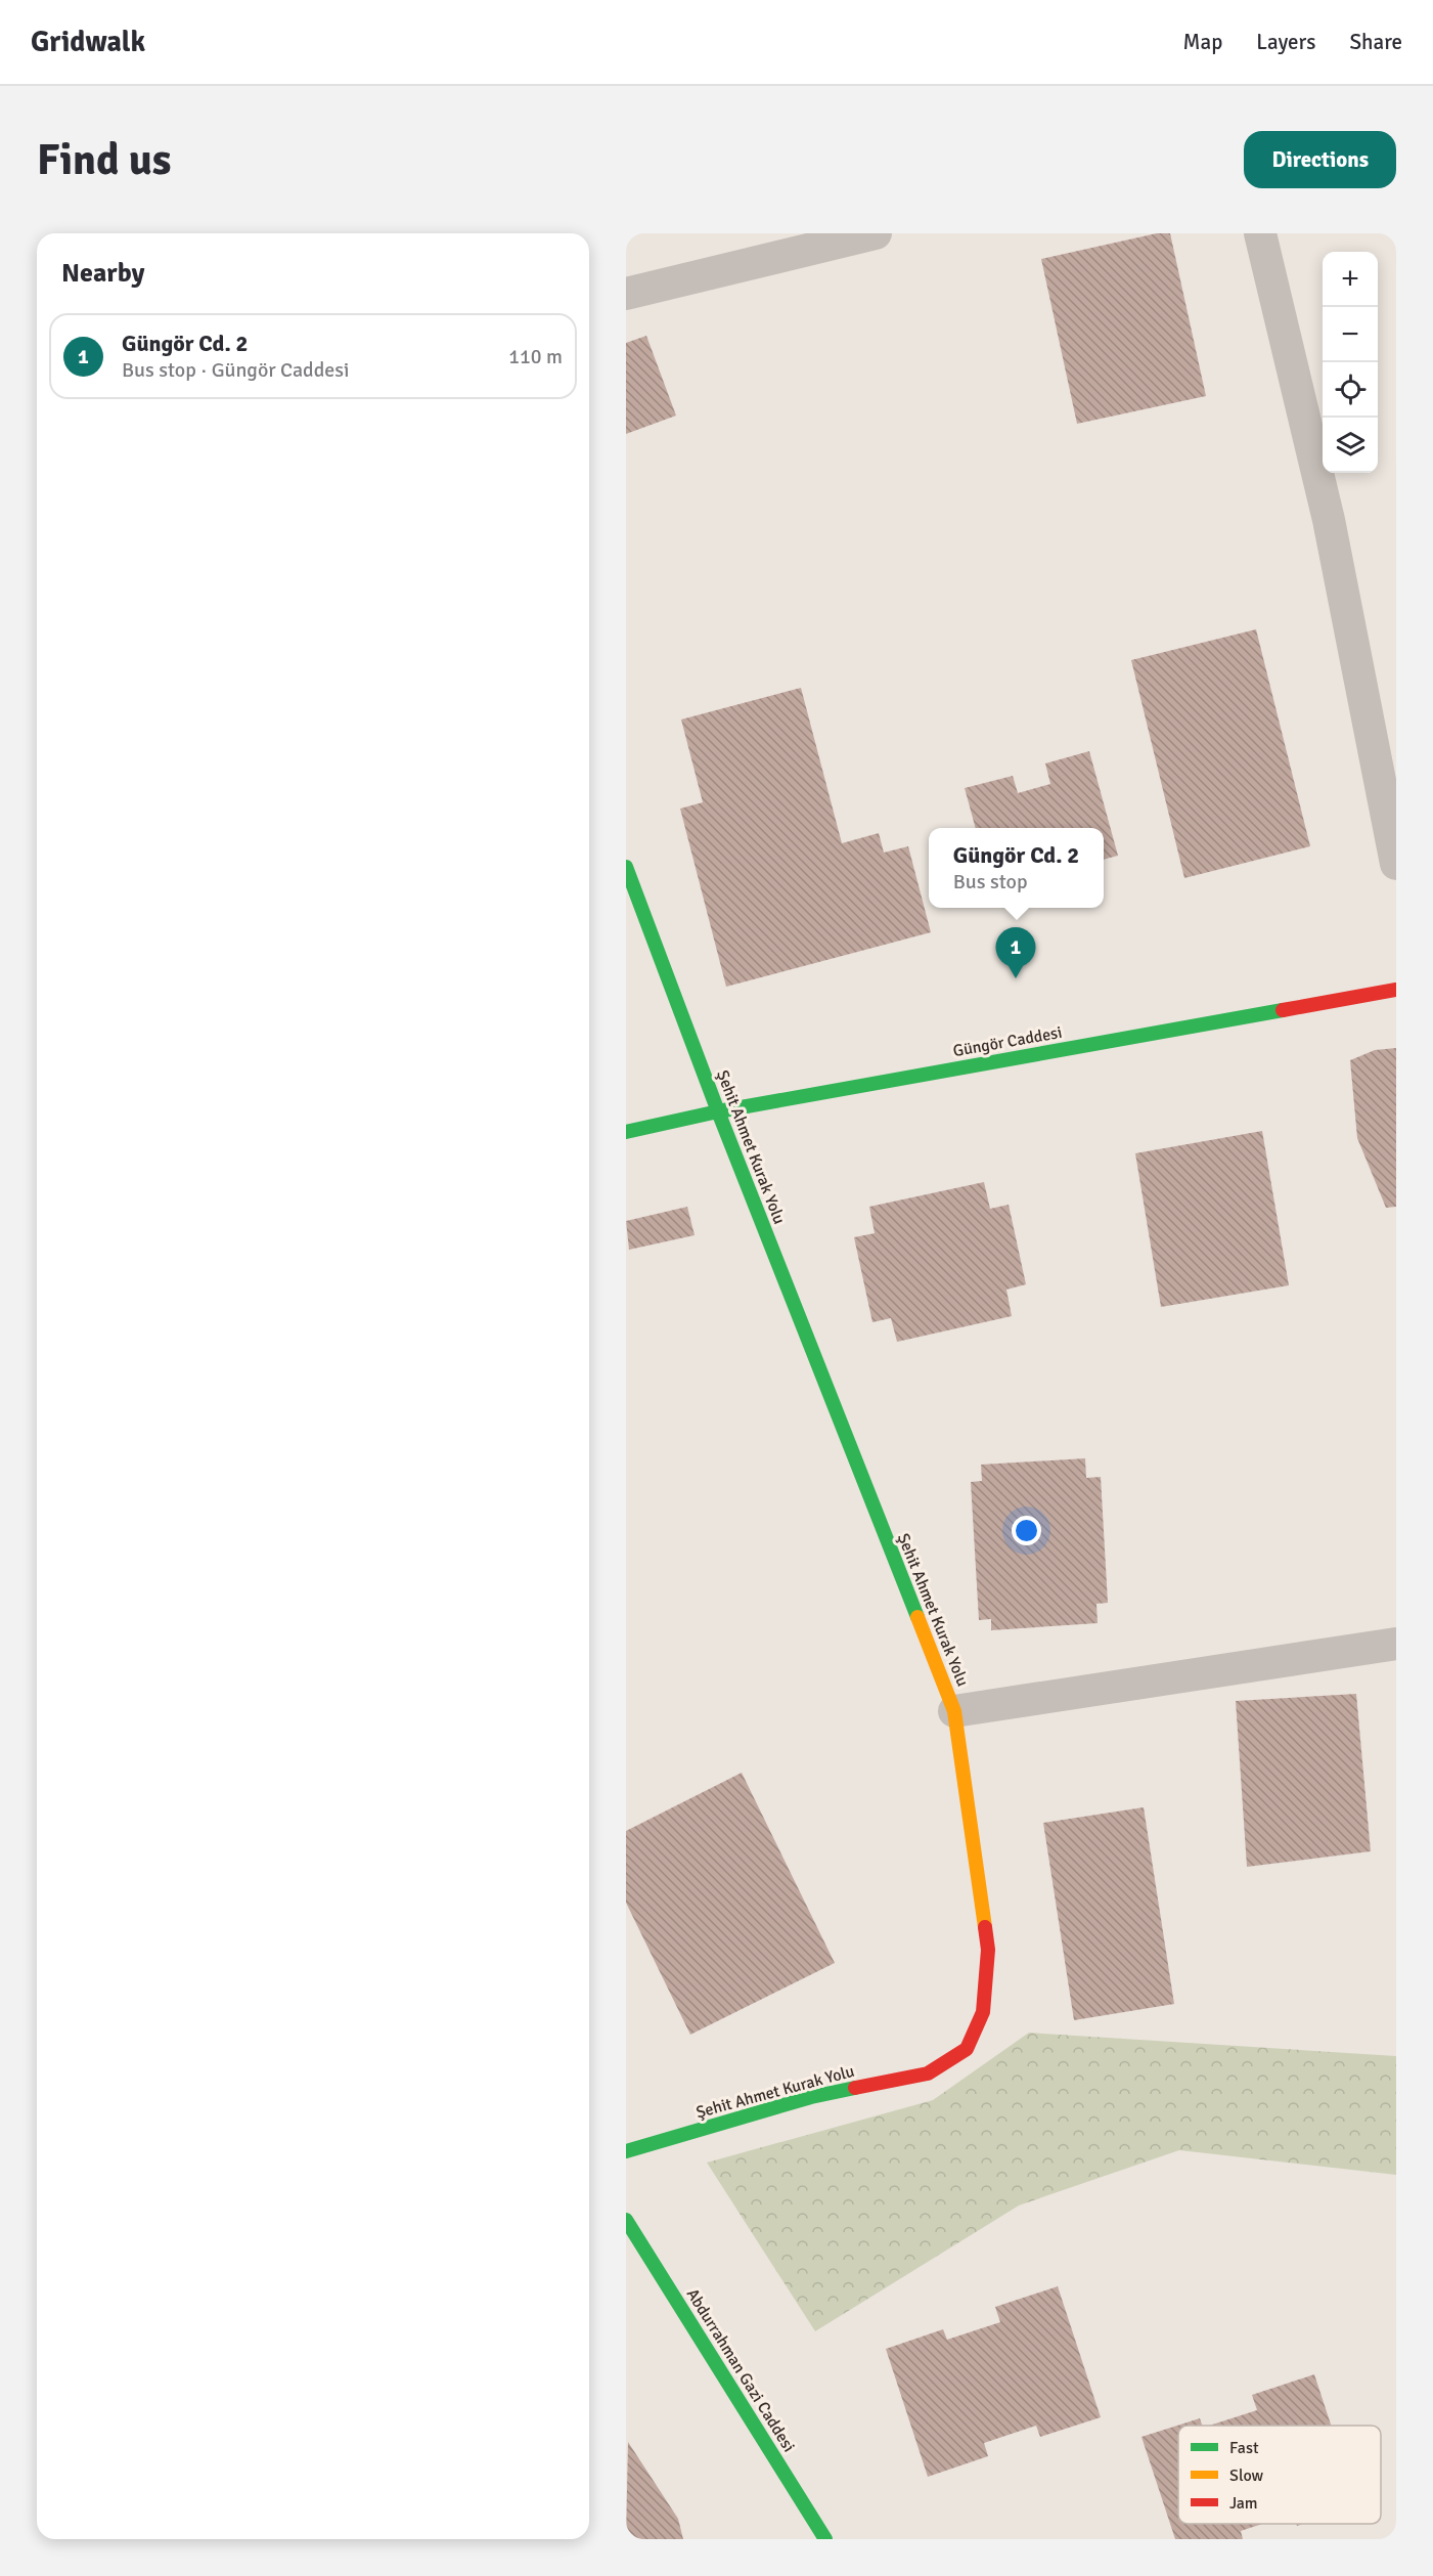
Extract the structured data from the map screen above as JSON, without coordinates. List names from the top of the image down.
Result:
{
  "streets": {
    "street": ["Güngör Caddesi", "Şehit Ahmet Kurak Yolu", "Abdurrahman Gazi Caddesi"]
  },
  "crossings": [
    ["Güngör Caddesi", "Şehit Ahmet Kurak Yolu"]
  ],
  "legend": ["Fast", "Slow", "Jam"],
  "page": {
    "header": "Gridwalk",
    "nav": ["Map", "Layers", "Share"],
    "buttons": "Directions",
    "title": "Find us",
    "heading": "Nearby",
    "map_buttons": ["+", "−"],
    "list": [
      {
        "mark": "1",
        "name": "Güngör Cd. 2",
        "note": "Bus stop · Güngör Caddesi",
        "value": "110 m"
      }
    ],
    "popup": ["Güngör Cd. 2", "Bus stop"],
    "pins": "1"
  }
}
